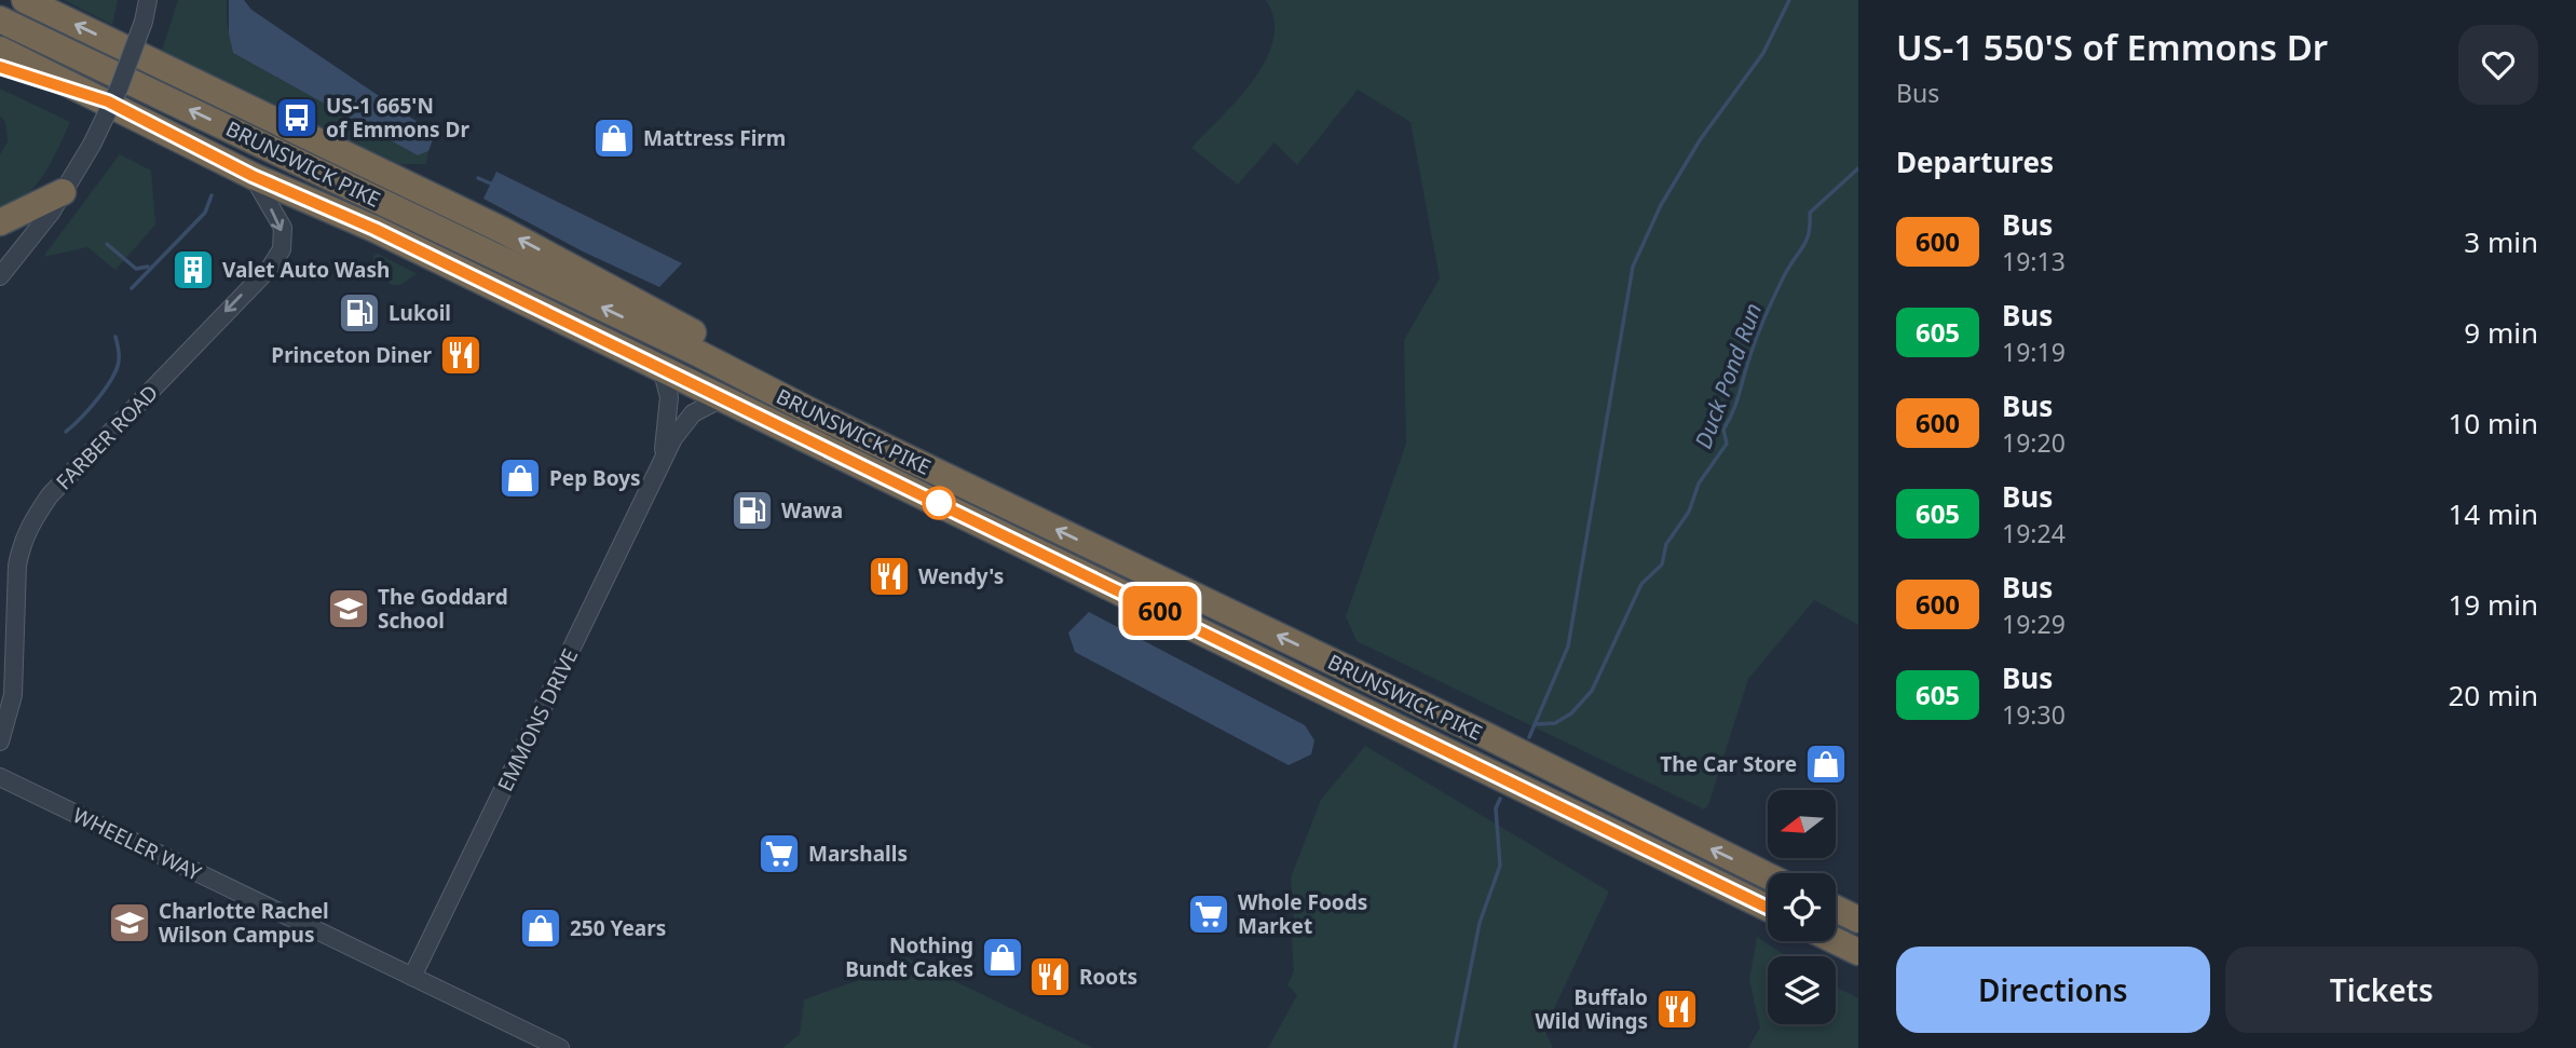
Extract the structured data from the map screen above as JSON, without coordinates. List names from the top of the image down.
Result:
{
  "streets": {
    "highway": ["BRUNSWICK PIKE"],
    "street": ["FARBER ROAD", "EMMONS DRIVE", "WHEELER WAY"]
  },
  "crossings": [
    ["BRUNSWICK PIKE", "FARBER ROAD"],
    ["BRUNSWICK PIKE", "EMMONS DRIVE"],
    ["EMMONS DRIVE", "WHEELER WAY"]
  ],
  "one_way": ["FARBER ROAD"],
  "water": ["Duck Pond Run"],
  "places": {
    "bus stop": ["US-1 665'N of Emmons Dr"],
    "shop": [
      "Mattress Firm",
      "Pep Boys",
      "The Car Store",
      "250 Years",
      "Nothing Bundt Cakes"
    ],
    "building": ["Valet Auto Wash"],
    "fuel station": ["Lukoil", "Wawa"],
    "restaurant": [
      "Princeton Diner",
      "Wendy's",
      "Roots",
      "Buffalo Wild Wings"
    ],
    "school or university": ["The Goddard School", "Charlotte Rachel Wilson Campus"],
    "supermarket": ["Marshalls", "Whole Foods Market"]
  },
  "lines": ["bus line 600"],
  "north": "left",
  "page": {
    "on_map": "600",
    "heading": [
      ["US-1 550'S of Emmons Dr", "Bus"],
      "Departures"
    ],
    "list": [
      {
        "mark": "600",
        "name": "Bus",
        "note": "19:13",
        "value": "3 min"
      },
      {
        "mark": "605",
        "name": "Bus",
        "note": "19:19",
        "value": "9 min"
      },
      {
        "mark": "600",
        "name": "Bus",
        "note": "19:20",
        "value": "10 min"
      },
      {
        "mark": "605",
        "name": "Bus",
        "note": "19:24",
        "value": "14 min"
      },
      {
        "mark": "600",
        "name": "Bus",
        "note": "19:29",
        "value": "19 min"
      },
      {
        "mark": "605",
        "name": "Bus",
        "note": "19:30",
        "value": "20 min"
      }
    ],
    "buttons": ["Directions", "Tickets"]
  }
}
